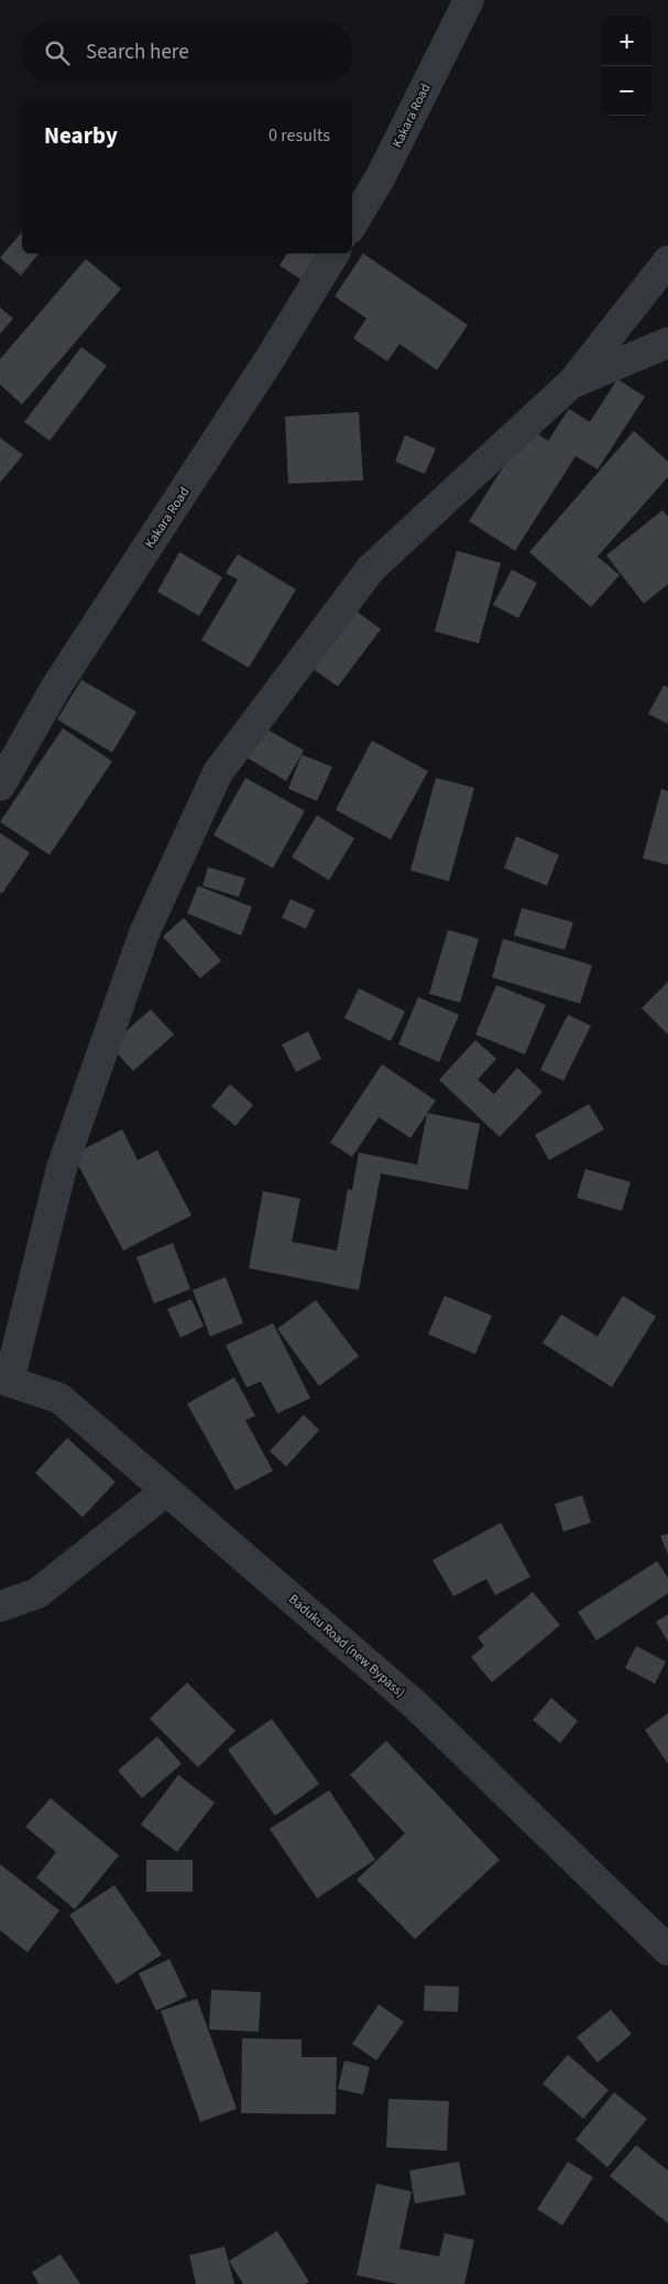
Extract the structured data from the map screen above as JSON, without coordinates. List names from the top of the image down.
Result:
{
  "streets": {
    "street": ["Kakara Road", "Baduku Road (new Bypass)"]
  },
  "page": {
    "map_buttons": ["+", "−"],
    "search": "Search here",
    "heading": ["Nearby", "0 results"]
  }
}
